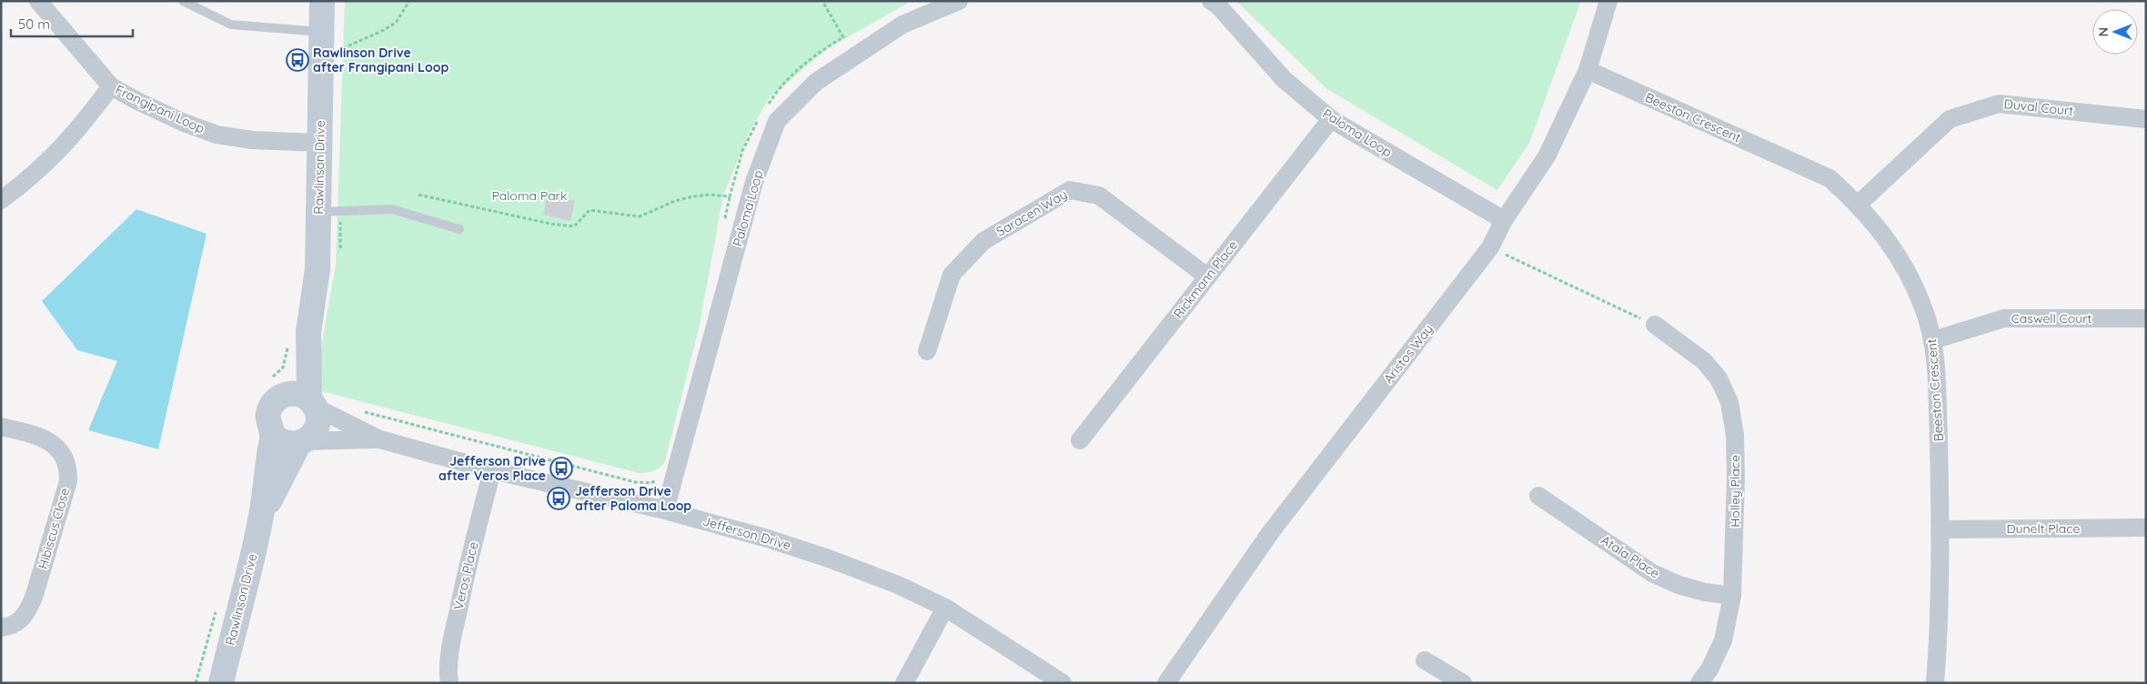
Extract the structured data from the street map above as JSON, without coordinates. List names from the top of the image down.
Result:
{
  "streets": {
    "street": [
      "Duval Court",
      "Frangipani Loop",
      "Beeston Crescent",
      "Paloma Loop",
      "Rawlinson Drive",
      "Saracen Way",
      "Rickmann Place",
      "Caswell Court",
      "Aristos Way",
      "Holley Place",
      "Hibiscus Close",
      "Dunelt Place",
      "Jefferson Drive",
      "Atala Place",
      "Veros Place"
    ]
  },
  "crossings": [
    ["Duval Court", "Beeston Crescent"],
    ["Frangipani Loop", "Rawlinson Drive"],
    ["Beeston Crescent", "Caswell Court"],
    ["Beeston Crescent", "Aristos Way"],
    ["Beeston Crescent", "Dunelt Place"],
    ["Paloma Loop", "Rickmann Place"],
    ["Paloma Loop", "Aristos Way"],
    ["Paloma Loop", "Jefferson Drive"],
    ["Rawlinson Drive", "Jefferson Drive"],
    ["Saracen Way", "Rickmann Place"],
    ["Holley Place", "Atala Place"],
    ["Jefferson Drive", "Veros Place"]
  ],
  "parks": ["Paloma Park"],
  "places": {
    "bus stop": ["Rawlinson Drive after Frangipani Loop", "Jefferson Drive after Veros Place", "Jefferson Drive after Paloma Loop"]
  },
  "scale_bar": "50 m",
  "north": "left"
}
